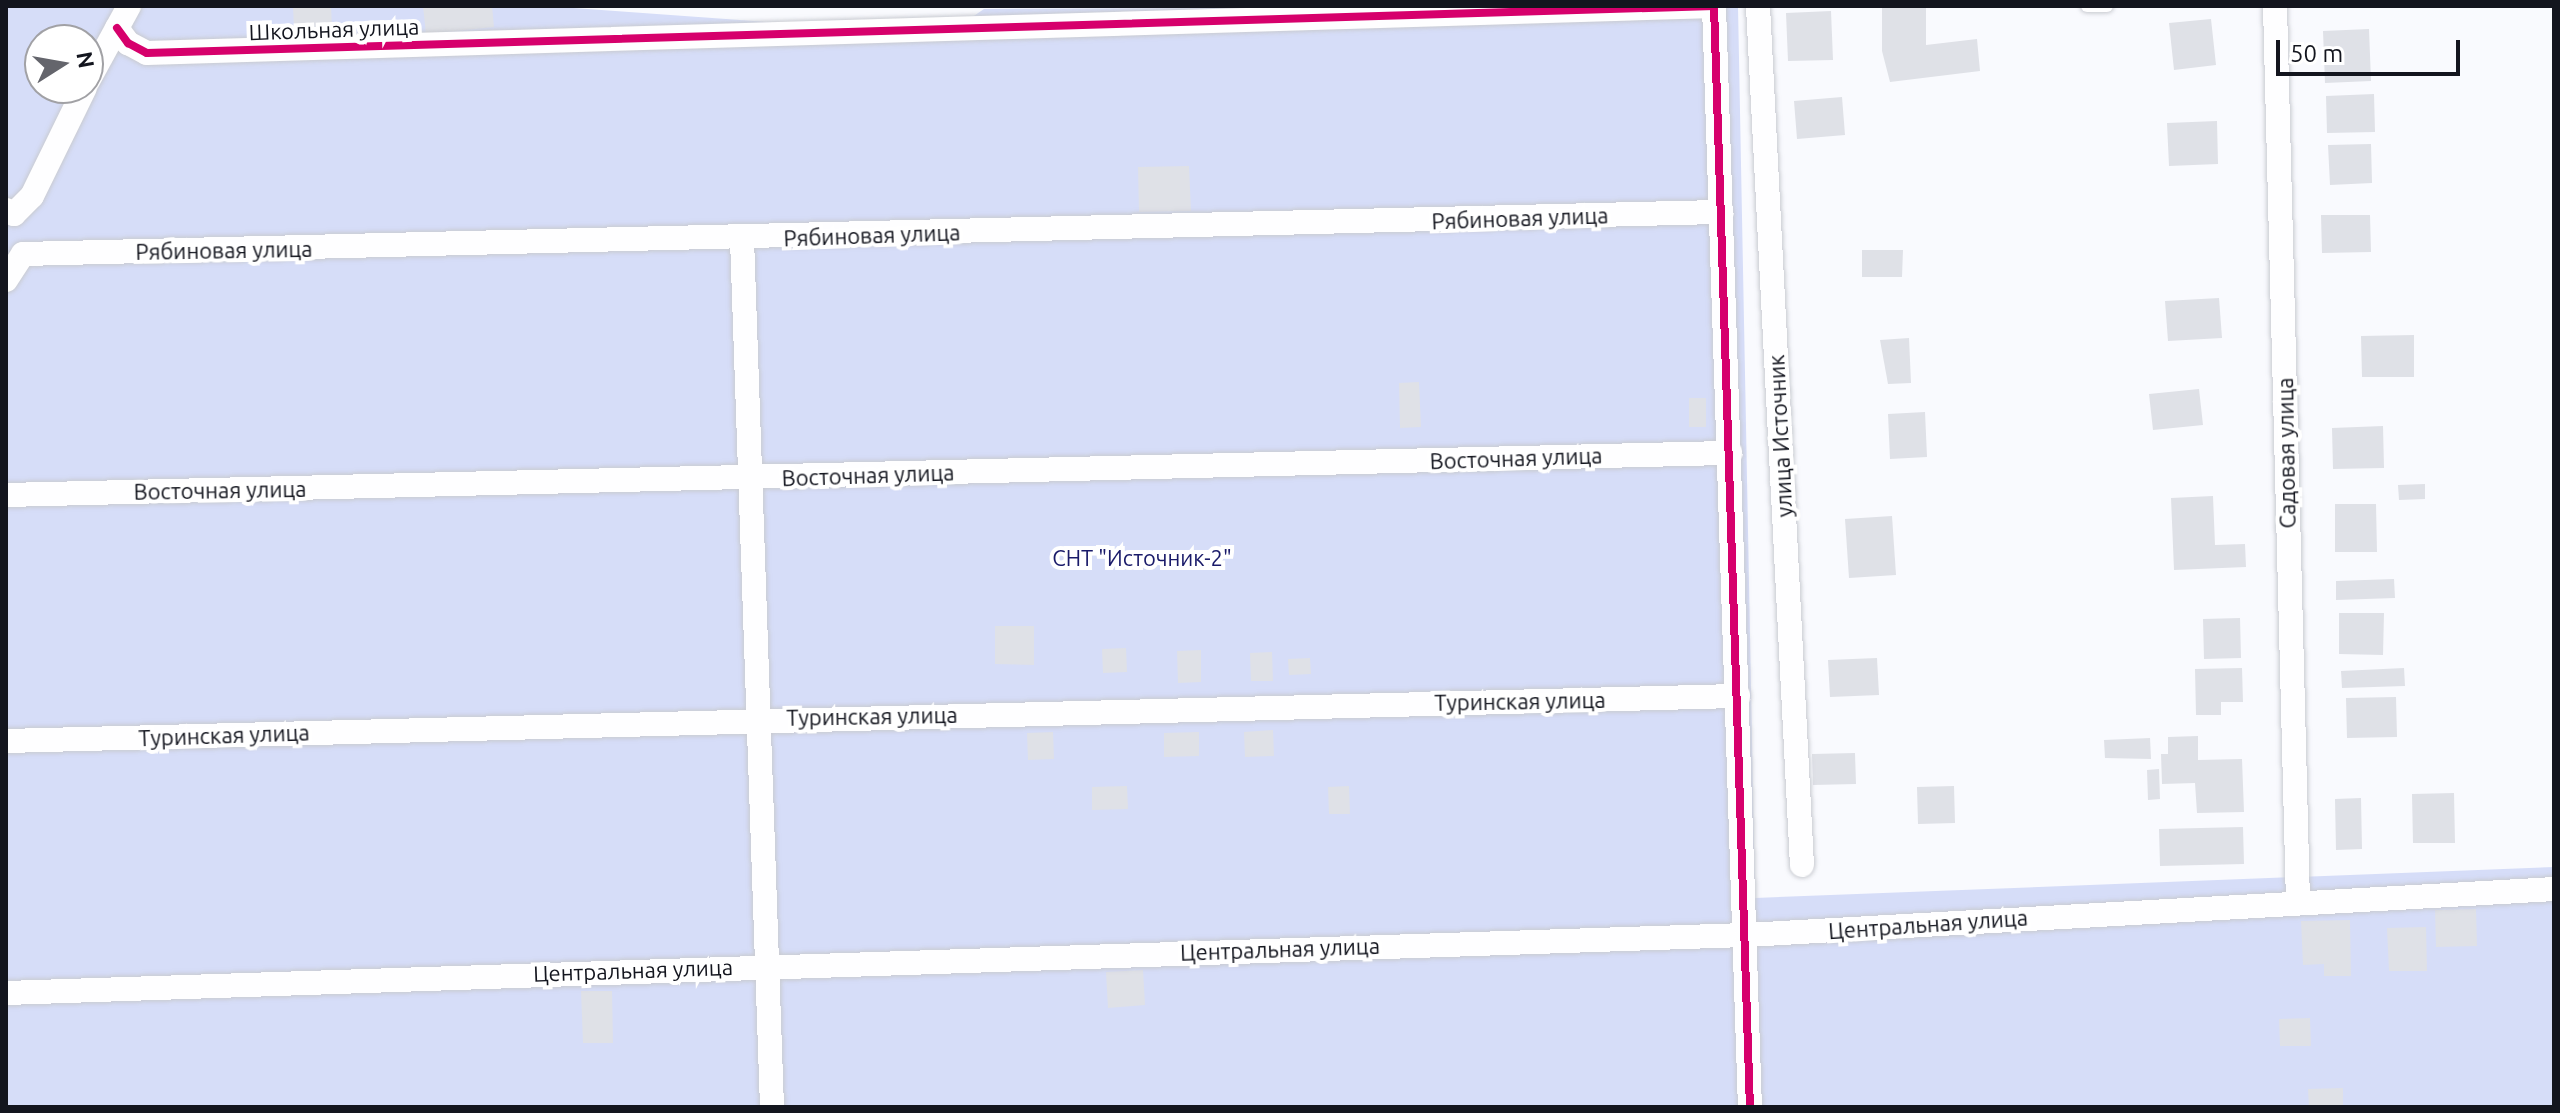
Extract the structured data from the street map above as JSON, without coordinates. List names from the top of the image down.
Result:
{
  "streets": {
    "street": [
      "Школьная улица",
      "Рябиновая улица",
      "улица Источник",
      "Садовая улица",
      "Восточная улица",
      "Туринская улица",
      "Центральная улица"
    ]
  },
  "crossings": [
    ["Садовая улица", "Центральная улица"]
  ],
  "parks": ["СНТ \"Источник-2\""],
  "scale_bar": "50 m",
  "north": "right"
}
